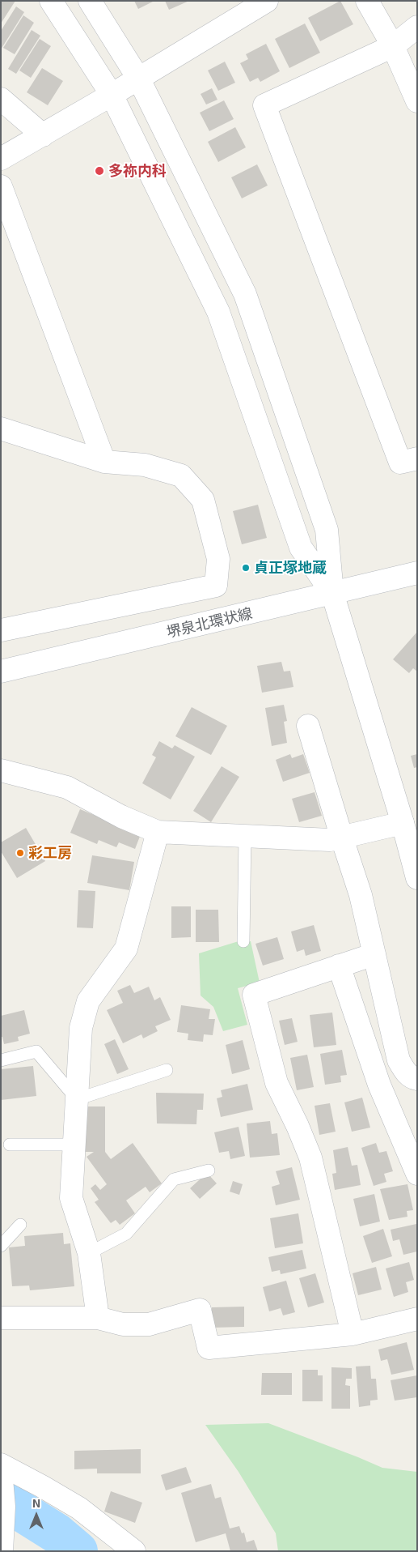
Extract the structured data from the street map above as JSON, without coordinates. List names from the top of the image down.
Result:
{
  "streets": {
    "street": ["堺泉北環状線"]
  },
  "places": ["多祢内科", "貞正塚地蔵", "彩工房"],
  "north": "top"
}
